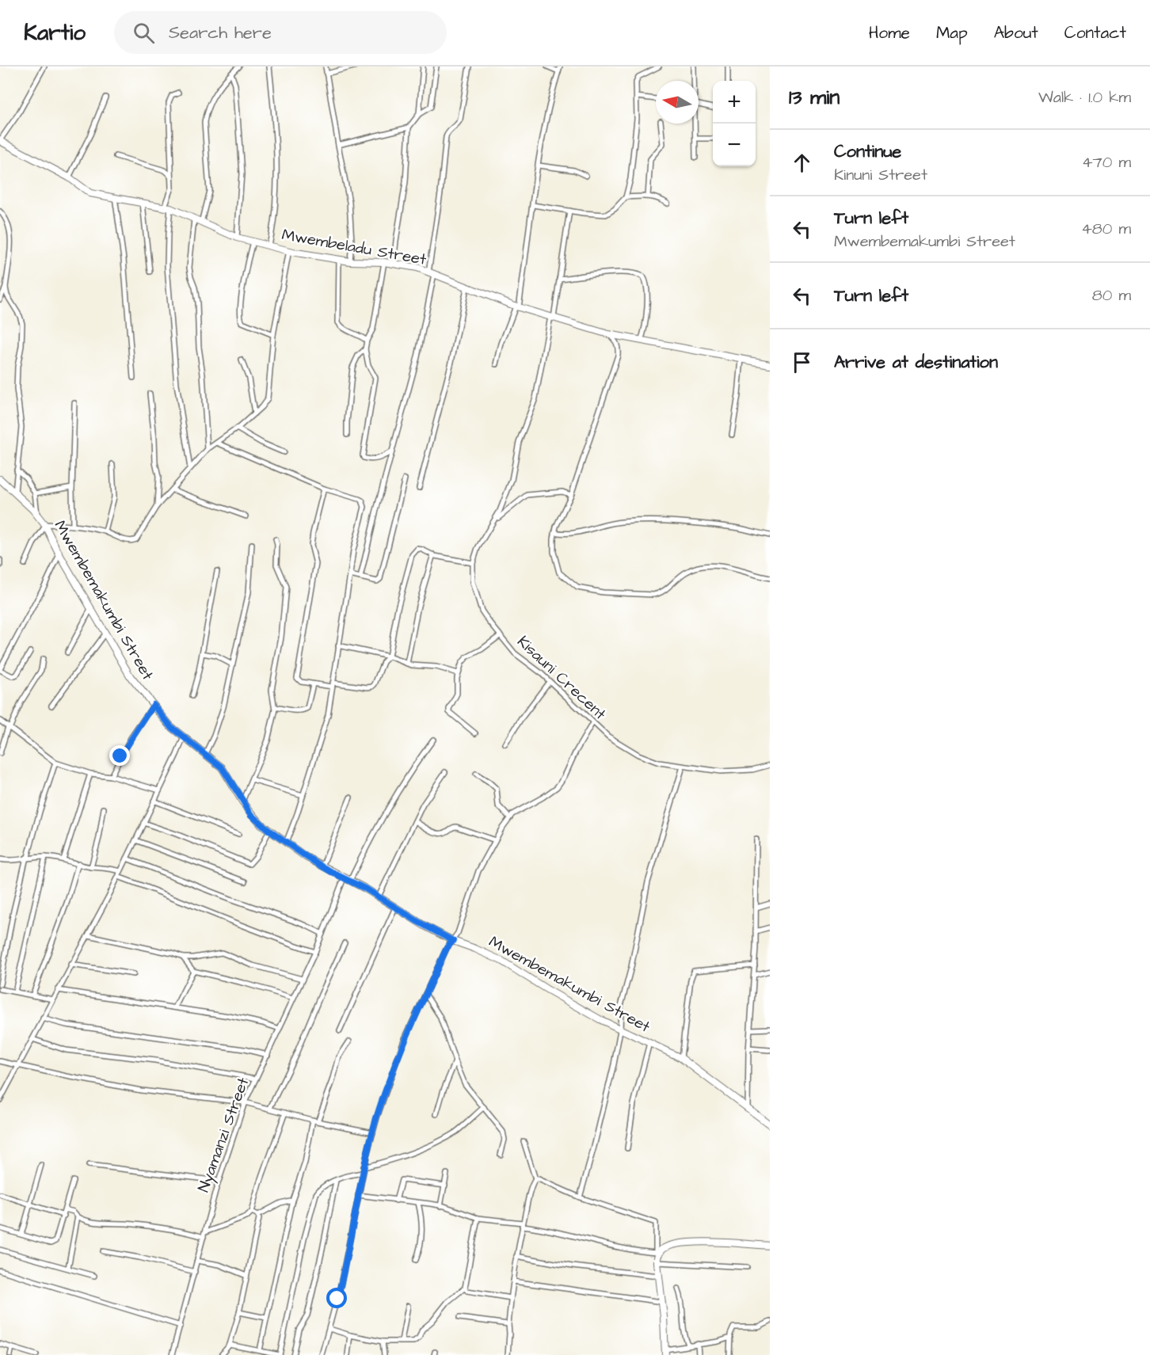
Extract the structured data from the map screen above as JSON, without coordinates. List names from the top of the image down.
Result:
{
  "streets": {
    "street": [
      "Mwembeladu Street",
      "Mwembemakumbi Street",
      "Kisauni Crecent",
      "Nyamanzi Street"
    ]
  },
  "crossings": [
    ["Mwembeladu Street", "Kisauni Crecent"],
    ["Mwembemakumbi Street", "Nyamanzi Street"]
  ],
  "north": "left",
  "page": {
    "header": "Kartio",
    "search": "Search here",
    "nav": [
      "Home",
      "Map",
      "About",
      "Contact"
    ],
    "heading": ["13 min", "Walk · 1.0 km"],
    "map_buttons": ["+", "−"],
    "list": [
      ["Continue", "Kinuni Street", "470 m"],
      ["Turn left", "Mwembemakumbi Street", "480 m"],
      ["Turn left", "80 m"],
      "Arrive at destination"
    ]
  }
}
